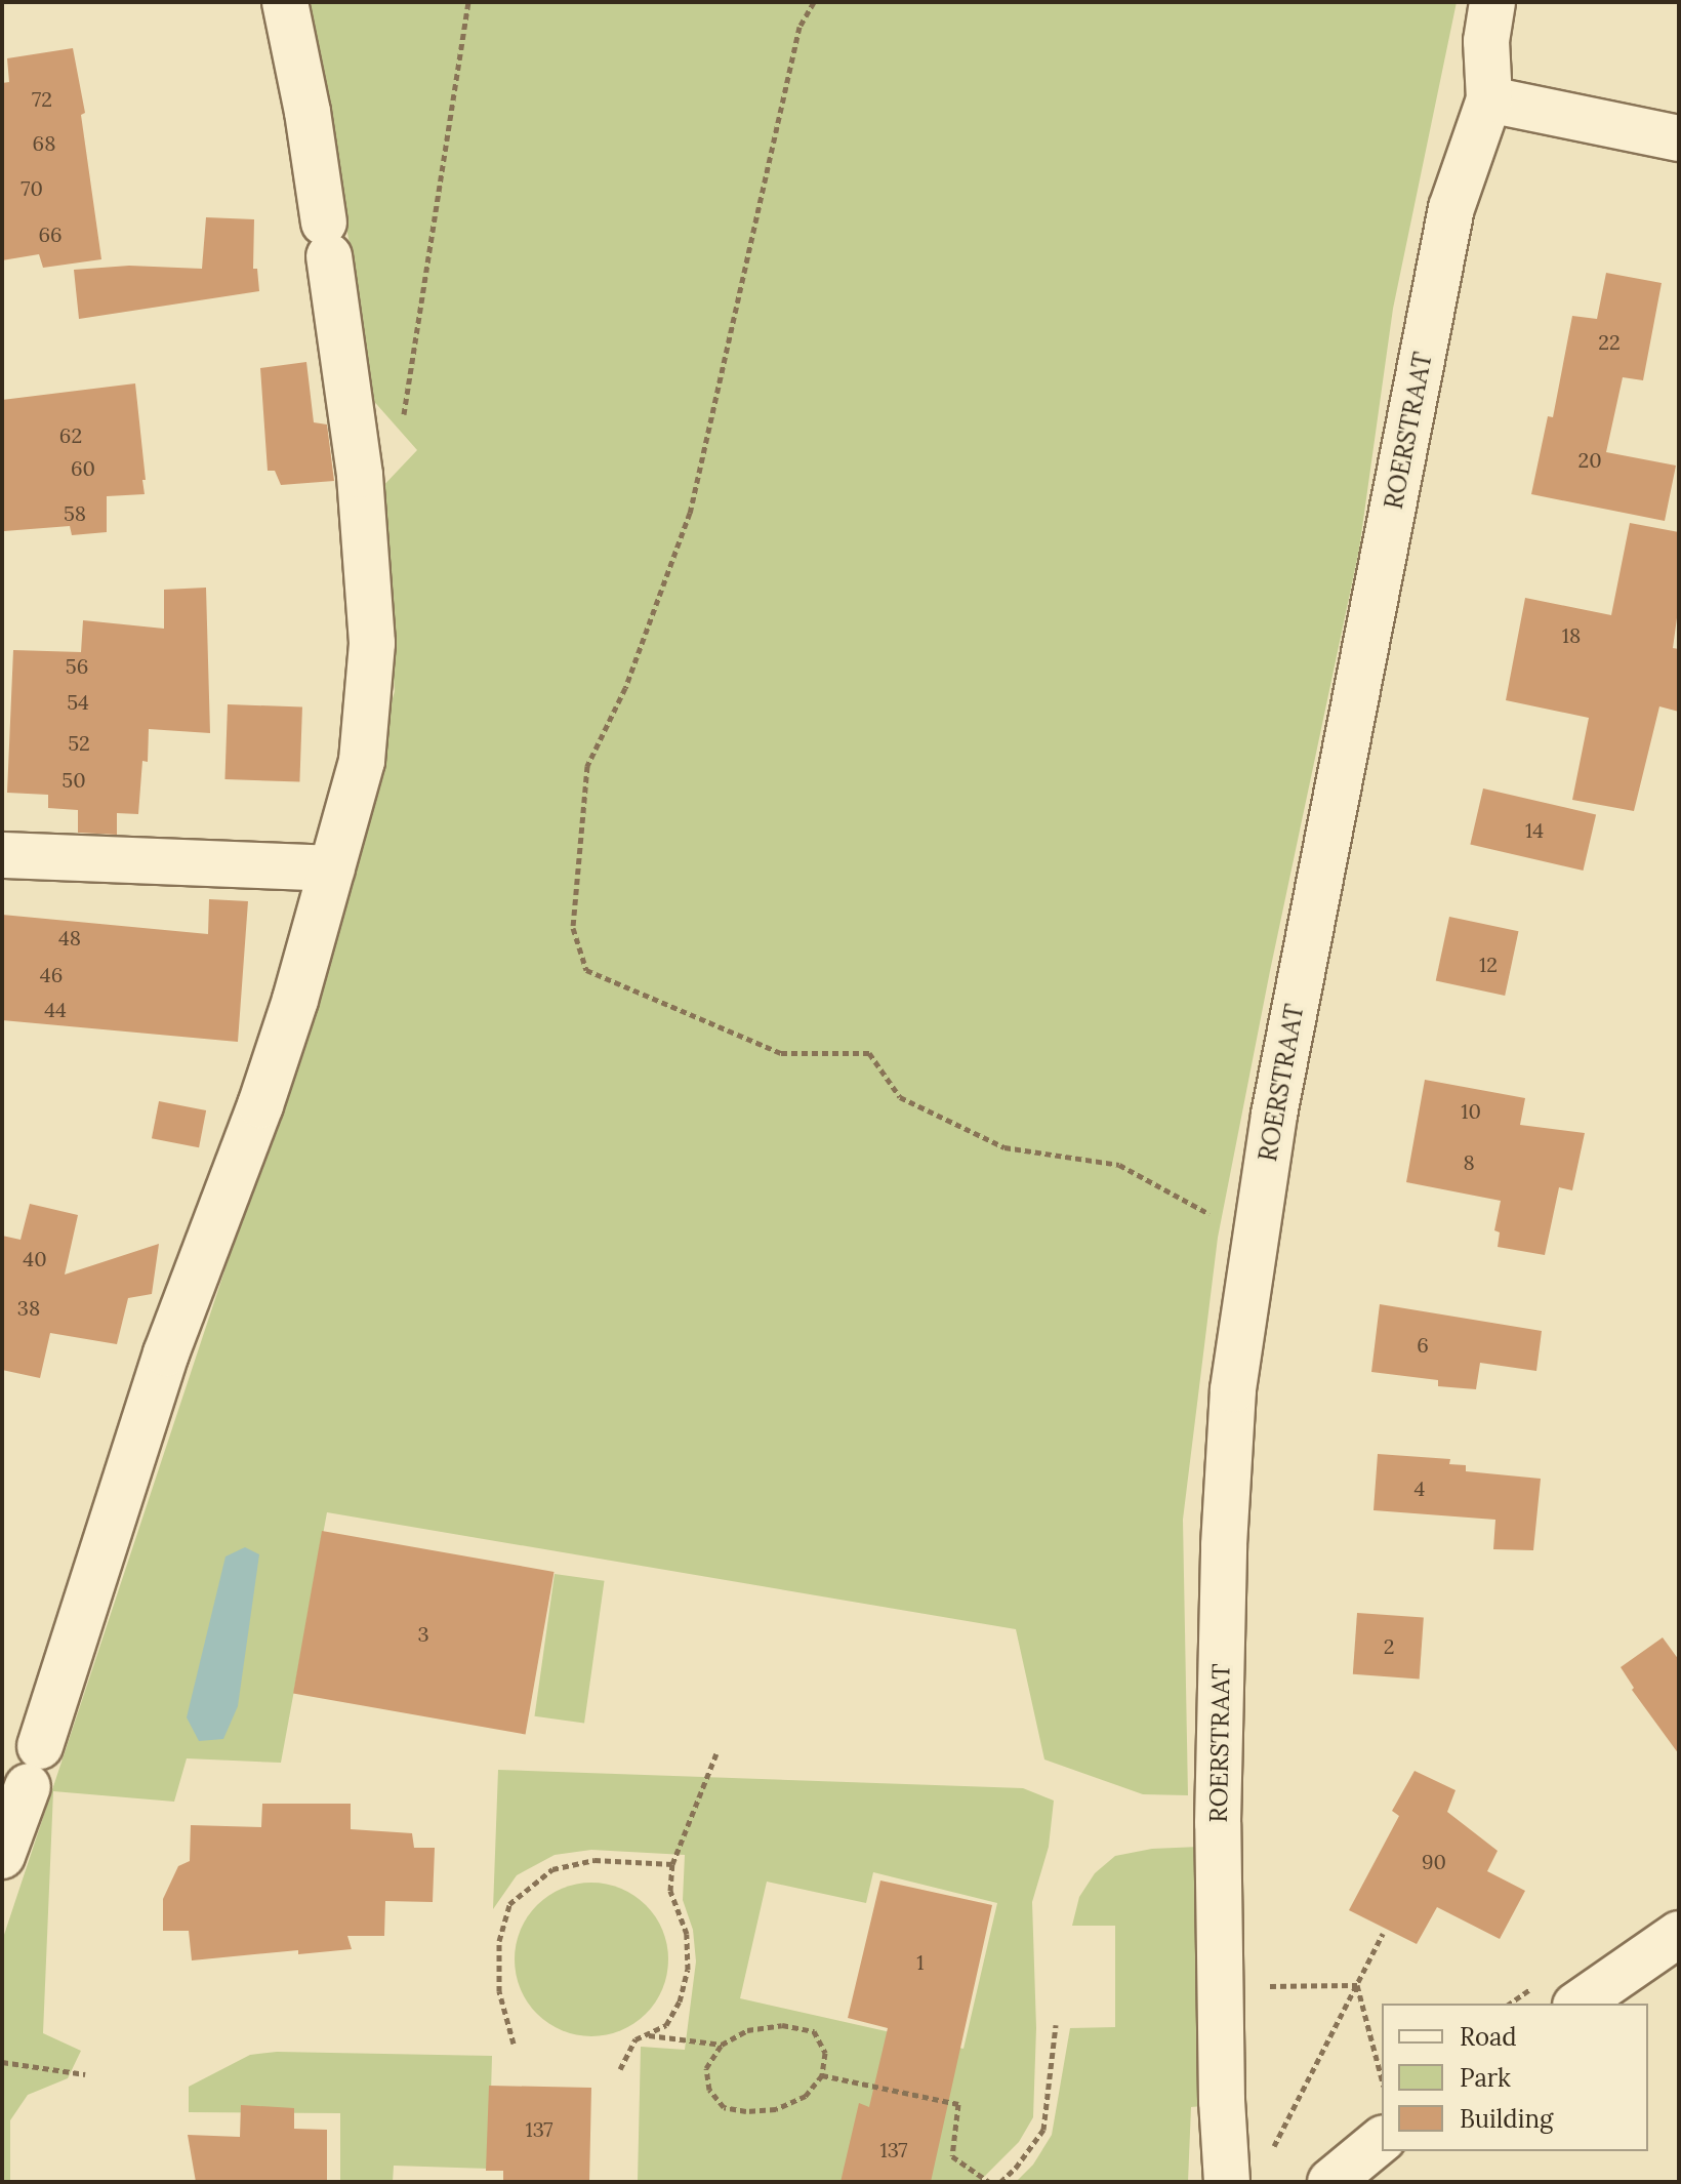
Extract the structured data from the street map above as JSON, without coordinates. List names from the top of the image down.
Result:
{
  "streets": {
    "street": ["ROERSTRAAT"]
  },
  "house_numbers": [
    "72",
    "68",
    "70",
    "66",
    "22",
    "62",
    "20",
    "60",
    "58",
    "18",
    "56",
    "54",
    "52",
    "50",
    "14",
    "48",
    "12",
    "46",
    "44",
    "10",
    "8",
    "40",
    "38",
    "6",
    "4",
    "3",
    "2",
    "90",
    "1",
    "137",
    "137"
  ],
  "legend": ["Road", "Park", "Building"]
}
